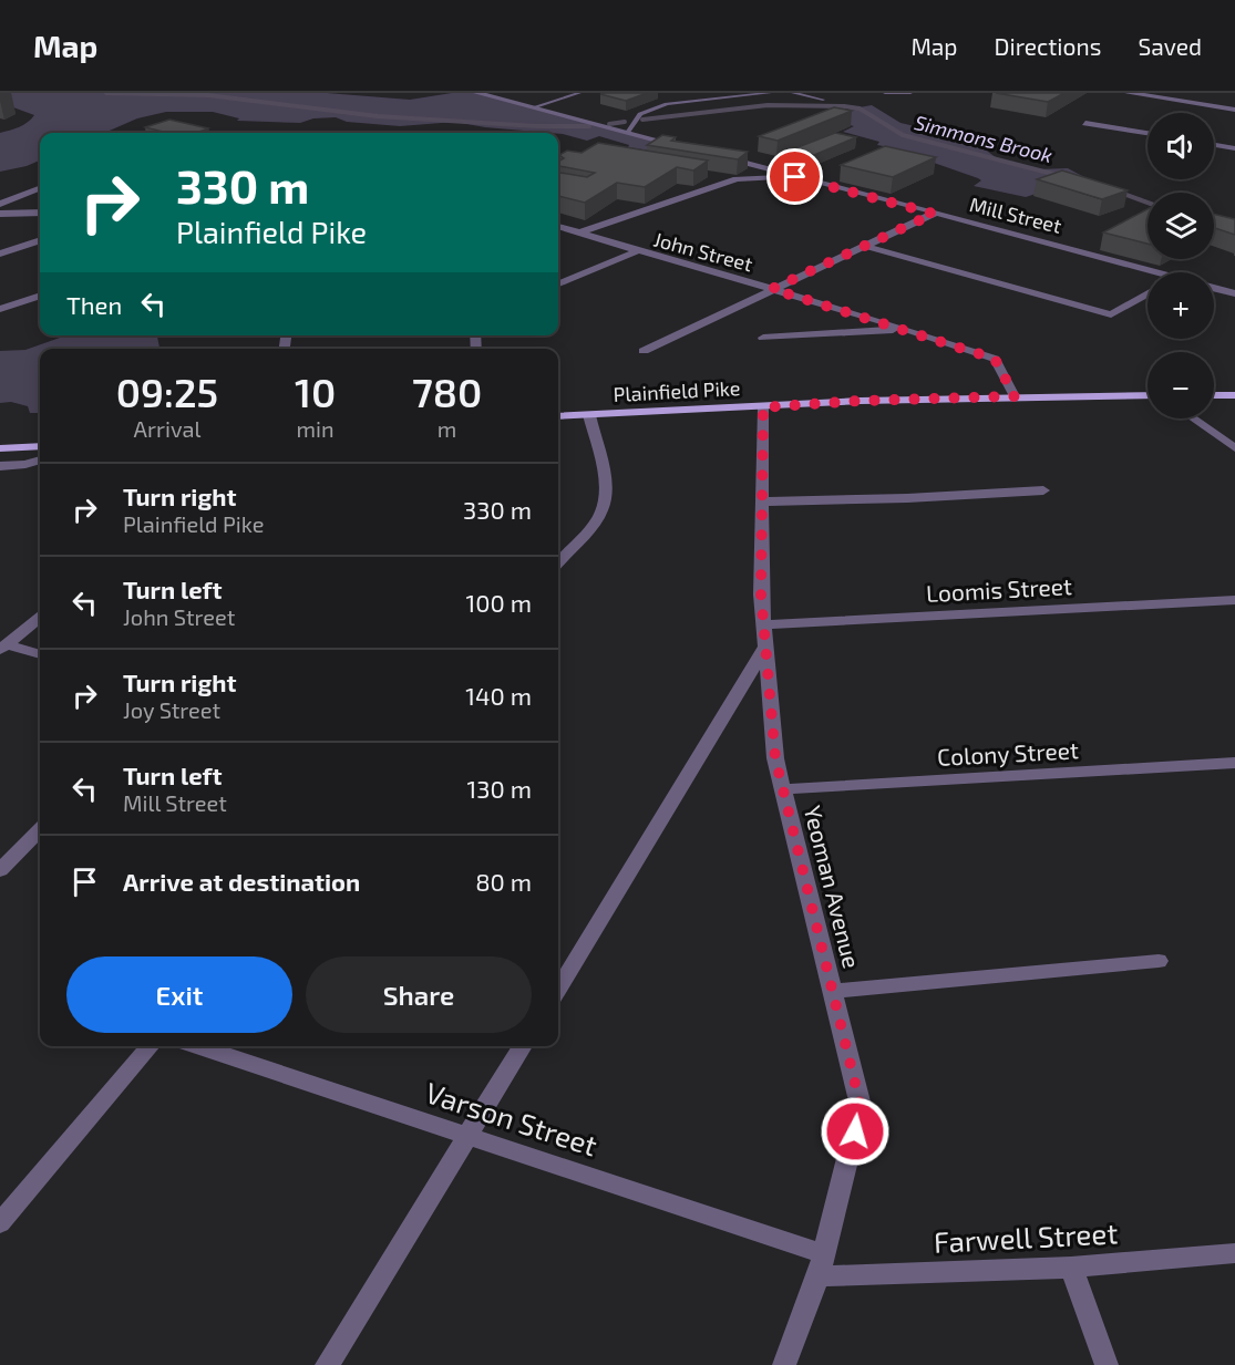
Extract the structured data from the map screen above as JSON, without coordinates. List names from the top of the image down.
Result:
{
  "streets": {
    "main road": ["Plainfield Pike"],
    "street": [
      "Mill Street",
      "John Street",
      "Loomis Street",
      "Colony Street",
      "Yeoman Avenue",
      "Varson Street",
      "Farwell Street"
    ]
  },
  "crossings": [
    ["John Street", "Plainfield Pike"],
    ["Plainfield Pike", "Yeoman Avenue"],
    ["Loomis Street", "Yeoman Avenue"],
    ["Colony Street", "Yeoman Avenue"],
    ["Yeoman Avenue", "Varson Street"],
    ["Yeoman Avenue", "Farwell Street"],
    ["Varson Street", "Farwell Street"]
  ],
  "water": ["Simmons Brook"],
  "page": {
    "header": "Map",
    "nav": ["Map", "Directions", "Saved"],
    "map_buttons": ["+", "−"],
    "turn": ["330 m", "Plainfield Pike"],
    "then": "Then",
    "eta": [
      "09:25",
      "Arrival",
      "10",
      "min",
      "780",
      "m"
    ],
    "list": [
      {
        "name": "Turn right",
        "note": "Plainfield Pike",
        "value": "330 m"
      },
      {
        "name": "Turn left",
        "note": "John Street",
        "value": "100 m"
      },
      {
        "name": "Turn right",
        "note": "Joy Street",
        "value": "140 m"
      },
      {
        "name": "Turn left",
        "note": "Mill Street",
        "value": "130 m"
      },
      {
        "name": "Arrive at destination",
        "value": "80 m"
      }
    ],
    "buttons": ["Exit", "Share"]
  }
}
